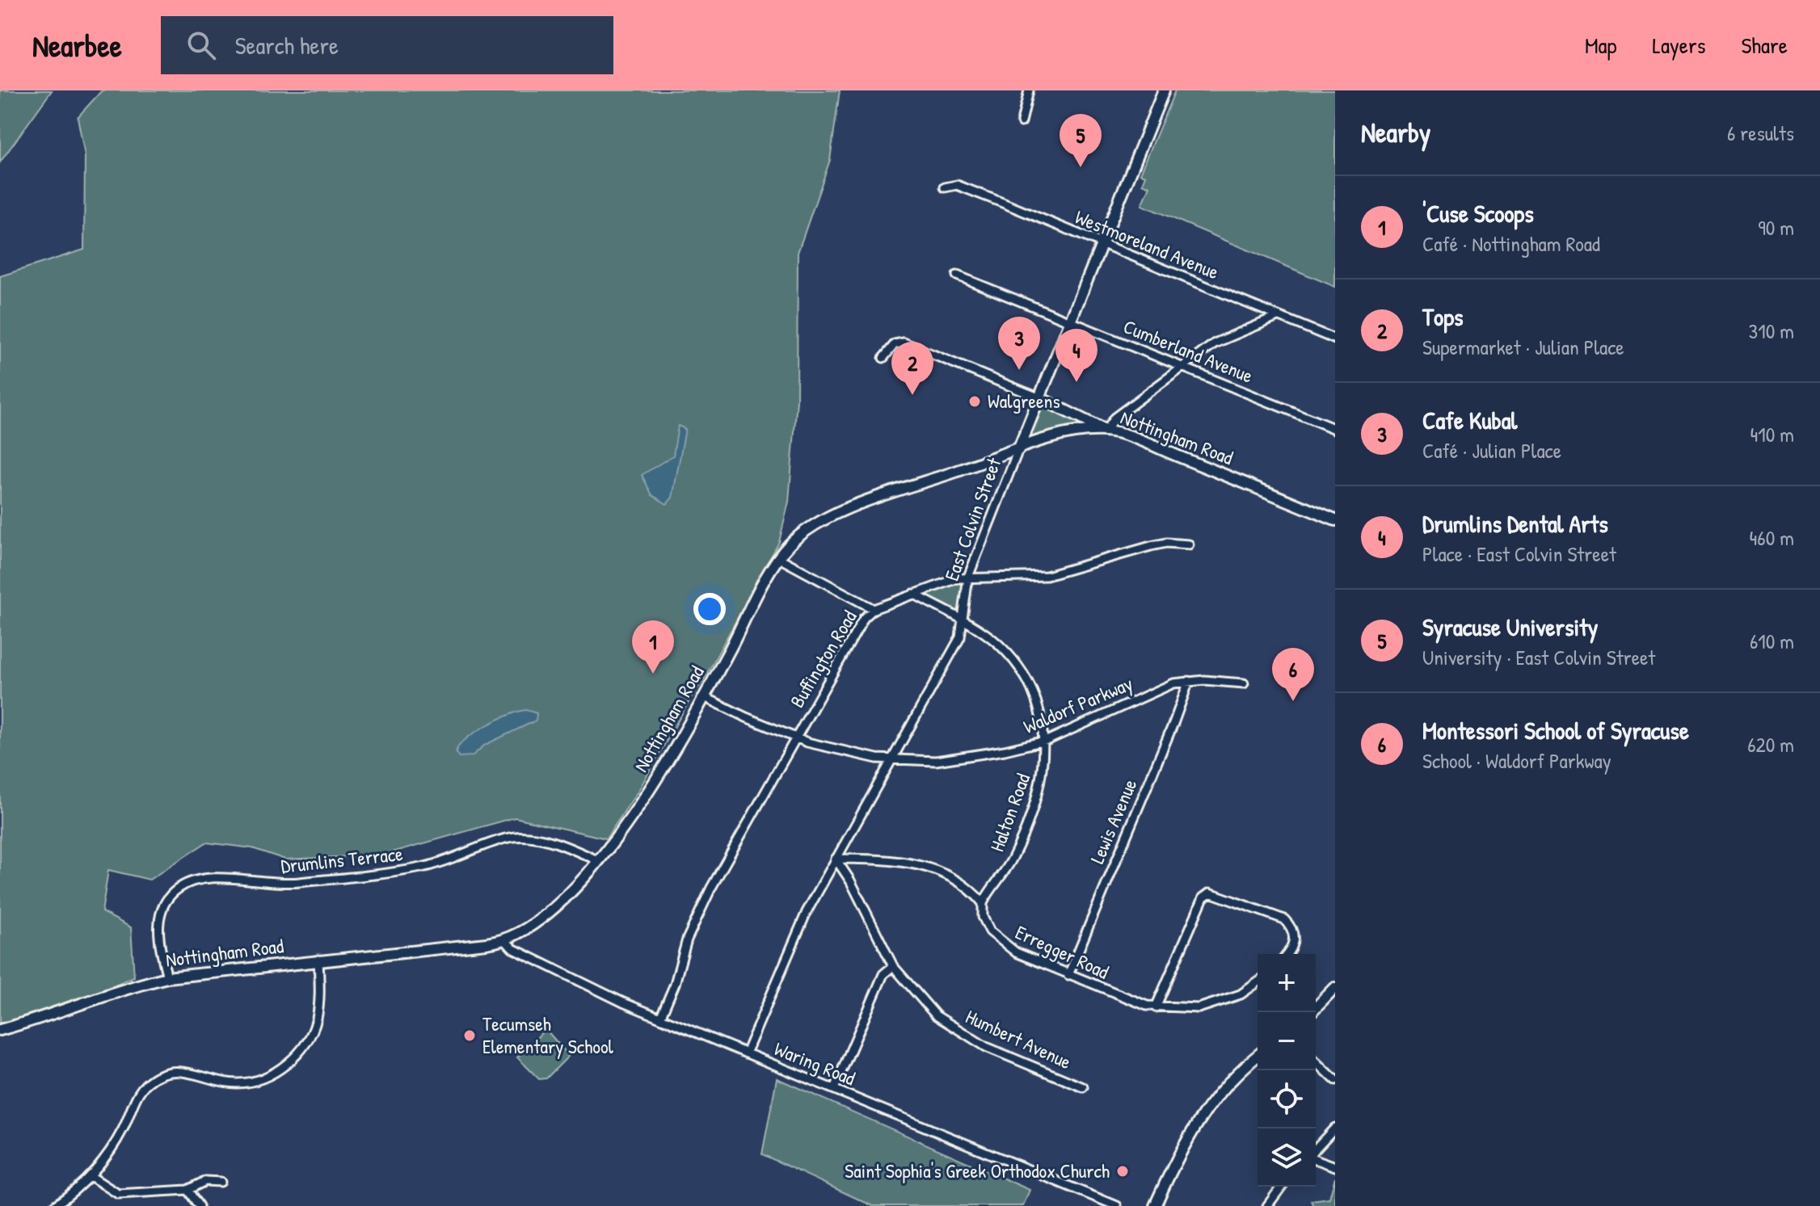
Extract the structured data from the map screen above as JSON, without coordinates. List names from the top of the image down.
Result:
{
  "streets": {
    "street": [
      "Westmoreland Avenue",
      "Cumberland Avenue",
      "Nottingham Road",
      "East Colvin Street",
      "Buffington Road",
      "Waldorf Parkway",
      "Halton Road",
      "Lewis Avenue",
      "Drumlins Terrace",
      "Erregger Road",
      "Humbert Avenue",
      "Waring Road"
    ]
  },
  "crossings": [
    ["Westmoreland Avenue", "East Colvin Street"],
    ["Cumberland Avenue", "East Colvin Street"],
    ["Nottingham Road", "East Colvin Street"],
    ["Nottingham Road", "Waldorf Parkway"],
    ["Nottingham Road", "Drumlins Terrace"],
    ["Nottingham Road", "Waring Road"],
    ["East Colvin Street", "Buffington Road"],
    ["East Colvin Street", "Waldorf Parkway"],
    ["East Colvin Street", "Halton Road"],
    ["East Colvin Street", "Humbert Avenue"],
    ["East Colvin Street", "Waring Road"],
    ["Buffington Road", "Waldorf Parkway"],
    ["Buffington Road", "Halton Road"],
    ["Buffington Road", "Waring Road"],
    ["Waldorf Parkway", "Halton Road"],
    ["Waldorf Parkway", "Lewis Avenue"],
    ["Halton Road", "Erregger Road"],
    ["Lewis Avenue", "Erregger Road"]
  ],
  "places": ["Walgreens", "Tecumseh Elementary School", "Saint Sophia's Greek Orthodox Church"],
  "page": {
    "header": "Nearbee",
    "search": "Search here",
    "nav": ["Map", "Layers", "Share"],
    "heading": ["Nearby", "6 results"],
    "pins": [
      "5",
      "3",
      "4",
      "2",
      "1",
      "6"
    ],
    "list": [
      {
        "mark": "1",
        "name": "'Cuse Scoops",
        "note": "Café · Nottingham Road",
        "value": "90 m"
      },
      {
        "mark": "2",
        "name": "Tops",
        "note": "Supermarket · Julian Place",
        "value": "310 m"
      },
      {
        "mark": "3",
        "name": "Cafe Kubal",
        "note": "Café · Julian Place",
        "value": "410 m"
      },
      {
        "mark": "4",
        "name": "Drumlins Dental Arts",
        "note": "Place · East Colvin Street",
        "value": "460 m"
      },
      {
        "mark": "5",
        "name": "Syracuse University",
        "note": "University · East Colvin Street",
        "value": "610 m"
      },
      {
        "mark": "6",
        "name": "Montessori School of Syracuse",
        "note": "School · Waldorf Parkway",
        "value": "620 m"
      }
    ],
    "map_buttons": ["+", "−"]
  }
}
